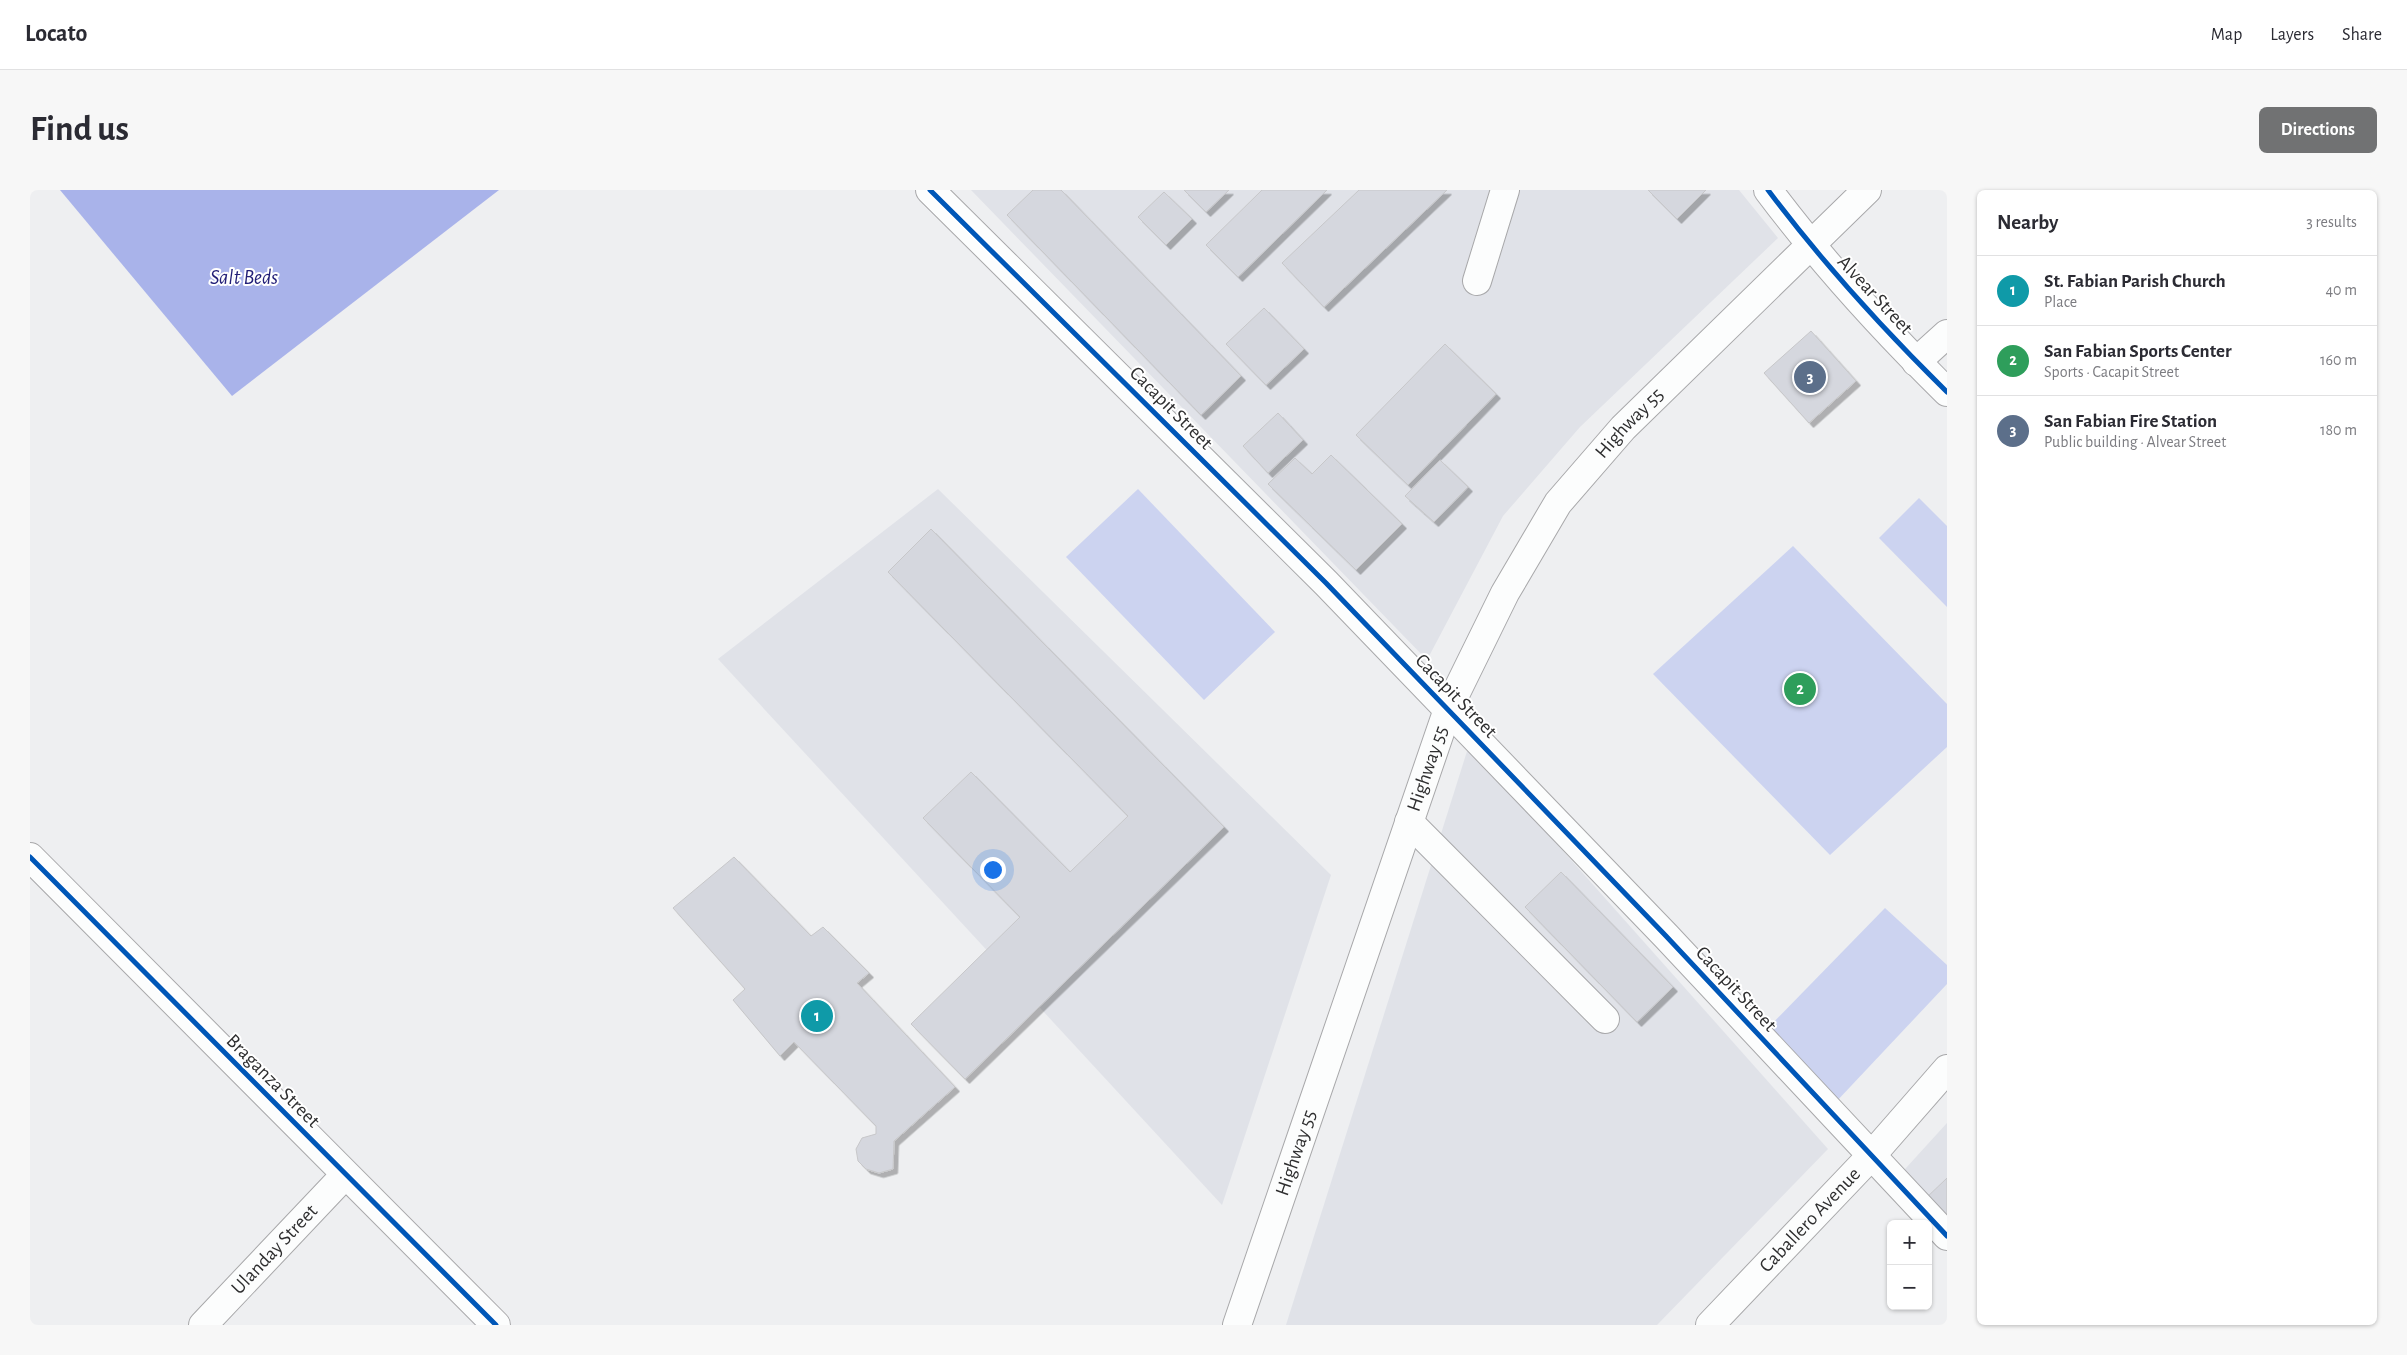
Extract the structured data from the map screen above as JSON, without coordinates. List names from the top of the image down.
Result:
{
  "streets": {
    "main road": [
      "Alvear Street",
      "Cacapit Street",
      "Highway 55",
      "Braganza Street",
      "Caballero Avenue",
      "Ulanday Street"
    ]
  },
  "crossings": [
    ["Alvear Street", "Highway 55"],
    ["Cacapit Street", "Highway 55"],
    ["Cacapit Street", "Caballero Avenue"],
    ["Braganza Street", "Ulanday Street"]
  ],
  "water": ["Salt Beds"],
  "page": {
    "header": "Locato",
    "nav": ["Map", "Layers", "Share"],
    "buttons": "Directions",
    "title": "Find us",
    "heading": ["Nearby", "3 results"],
    "list": [
      {
        "mark": "1",
        "name": "St. Fabian Parish Church",
        "note": "Place",
        "value": "40 m"
      },
      {
        "mark": "2",
        "name": "San Fabian Sports Center",
        "note": "Sports · Cacapit Street",
        "value": "160 m"
      },
      {
        "mark": "3",
        "name": "San Fabian Fire Station",
        "note": "Public building · Alvear Street",
        "value": "180 m"
      }
    ],
    "pins": ["3", "2", "1"],
    "map_buttons": ["+", "−"]
  }
}
